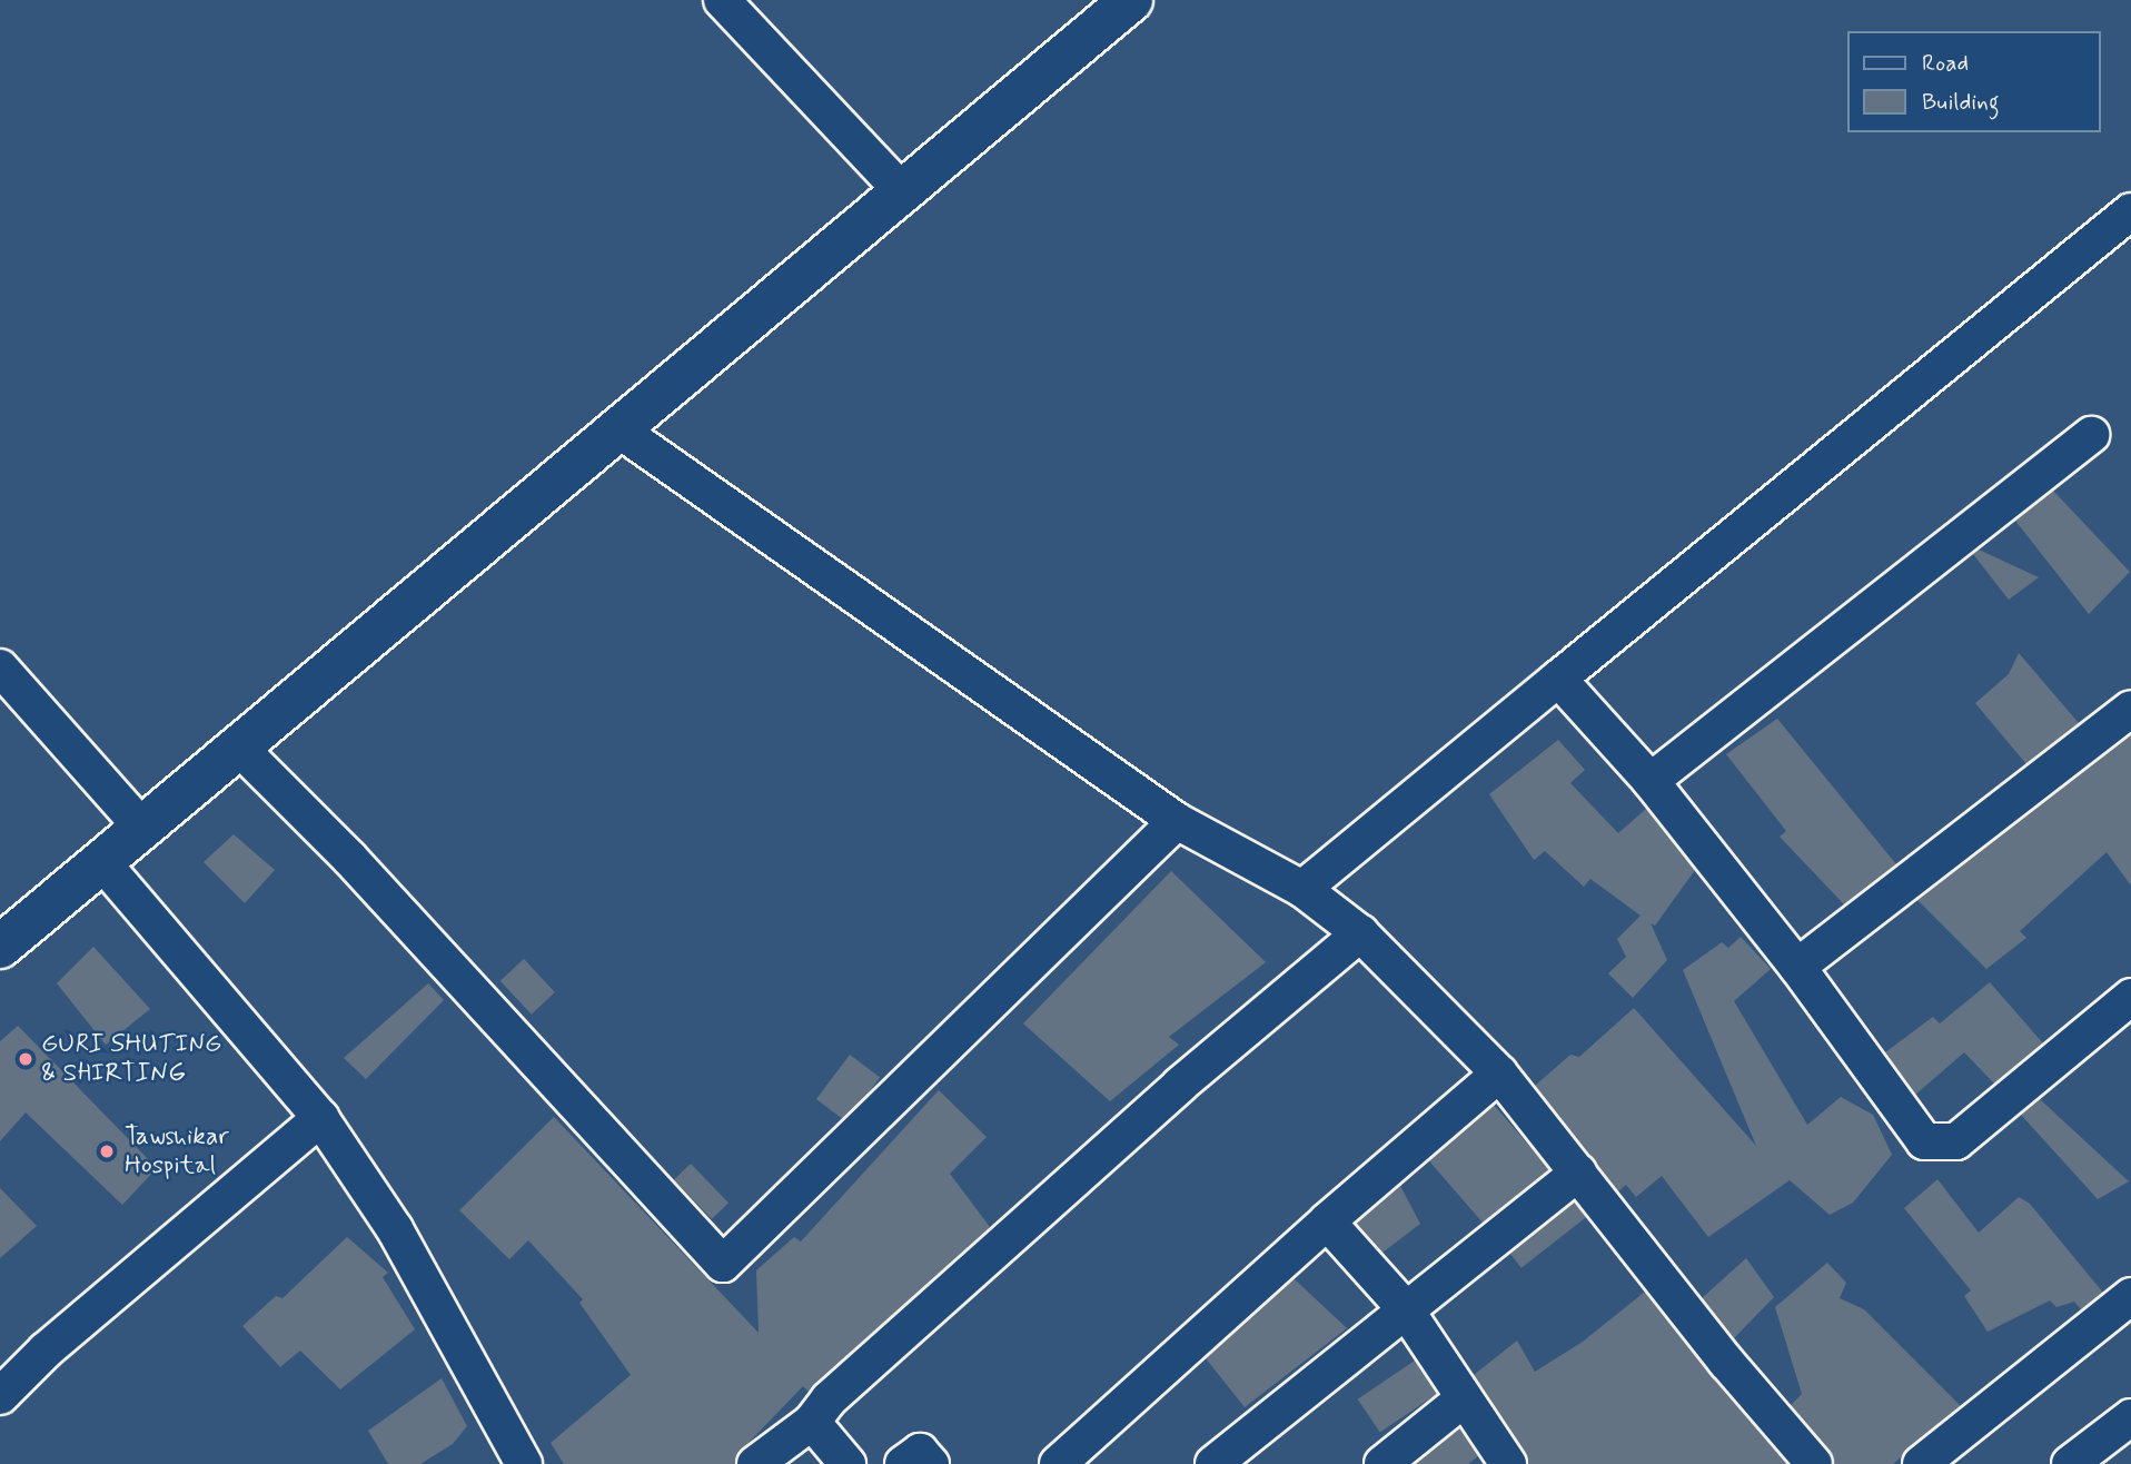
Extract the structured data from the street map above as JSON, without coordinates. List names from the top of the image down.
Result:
{
  "places": ["GURI SHUTING & SHIRTING", "Tawshikar Hospital"],
  "legend": ["Road", "Building"]
}
